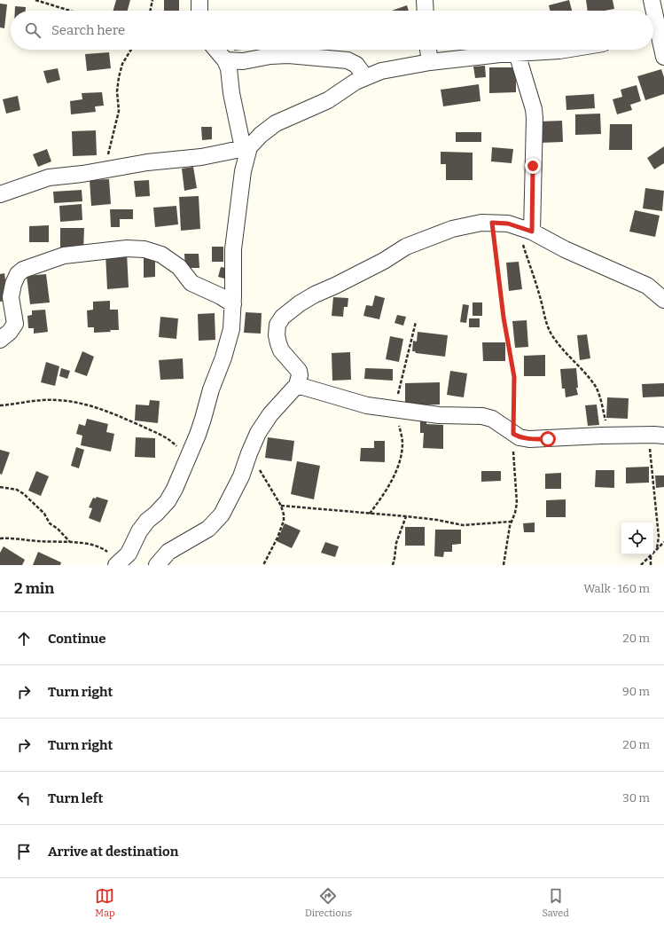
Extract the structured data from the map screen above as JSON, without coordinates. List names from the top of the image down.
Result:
{
  "page": {
    "search": "Search here",
    "heading": ["2 min", "Walk · 160 m"],
    "list": [
      ["Continue", "20 m"],
      ["Turn right", "90 m"],
      ["Turn right", "20 m"],
      ["Turn left", "30 m"],
      "Arrive at destination"
    ],
    "nav": ["Map", "Directions", "Saved"]
  }
}
